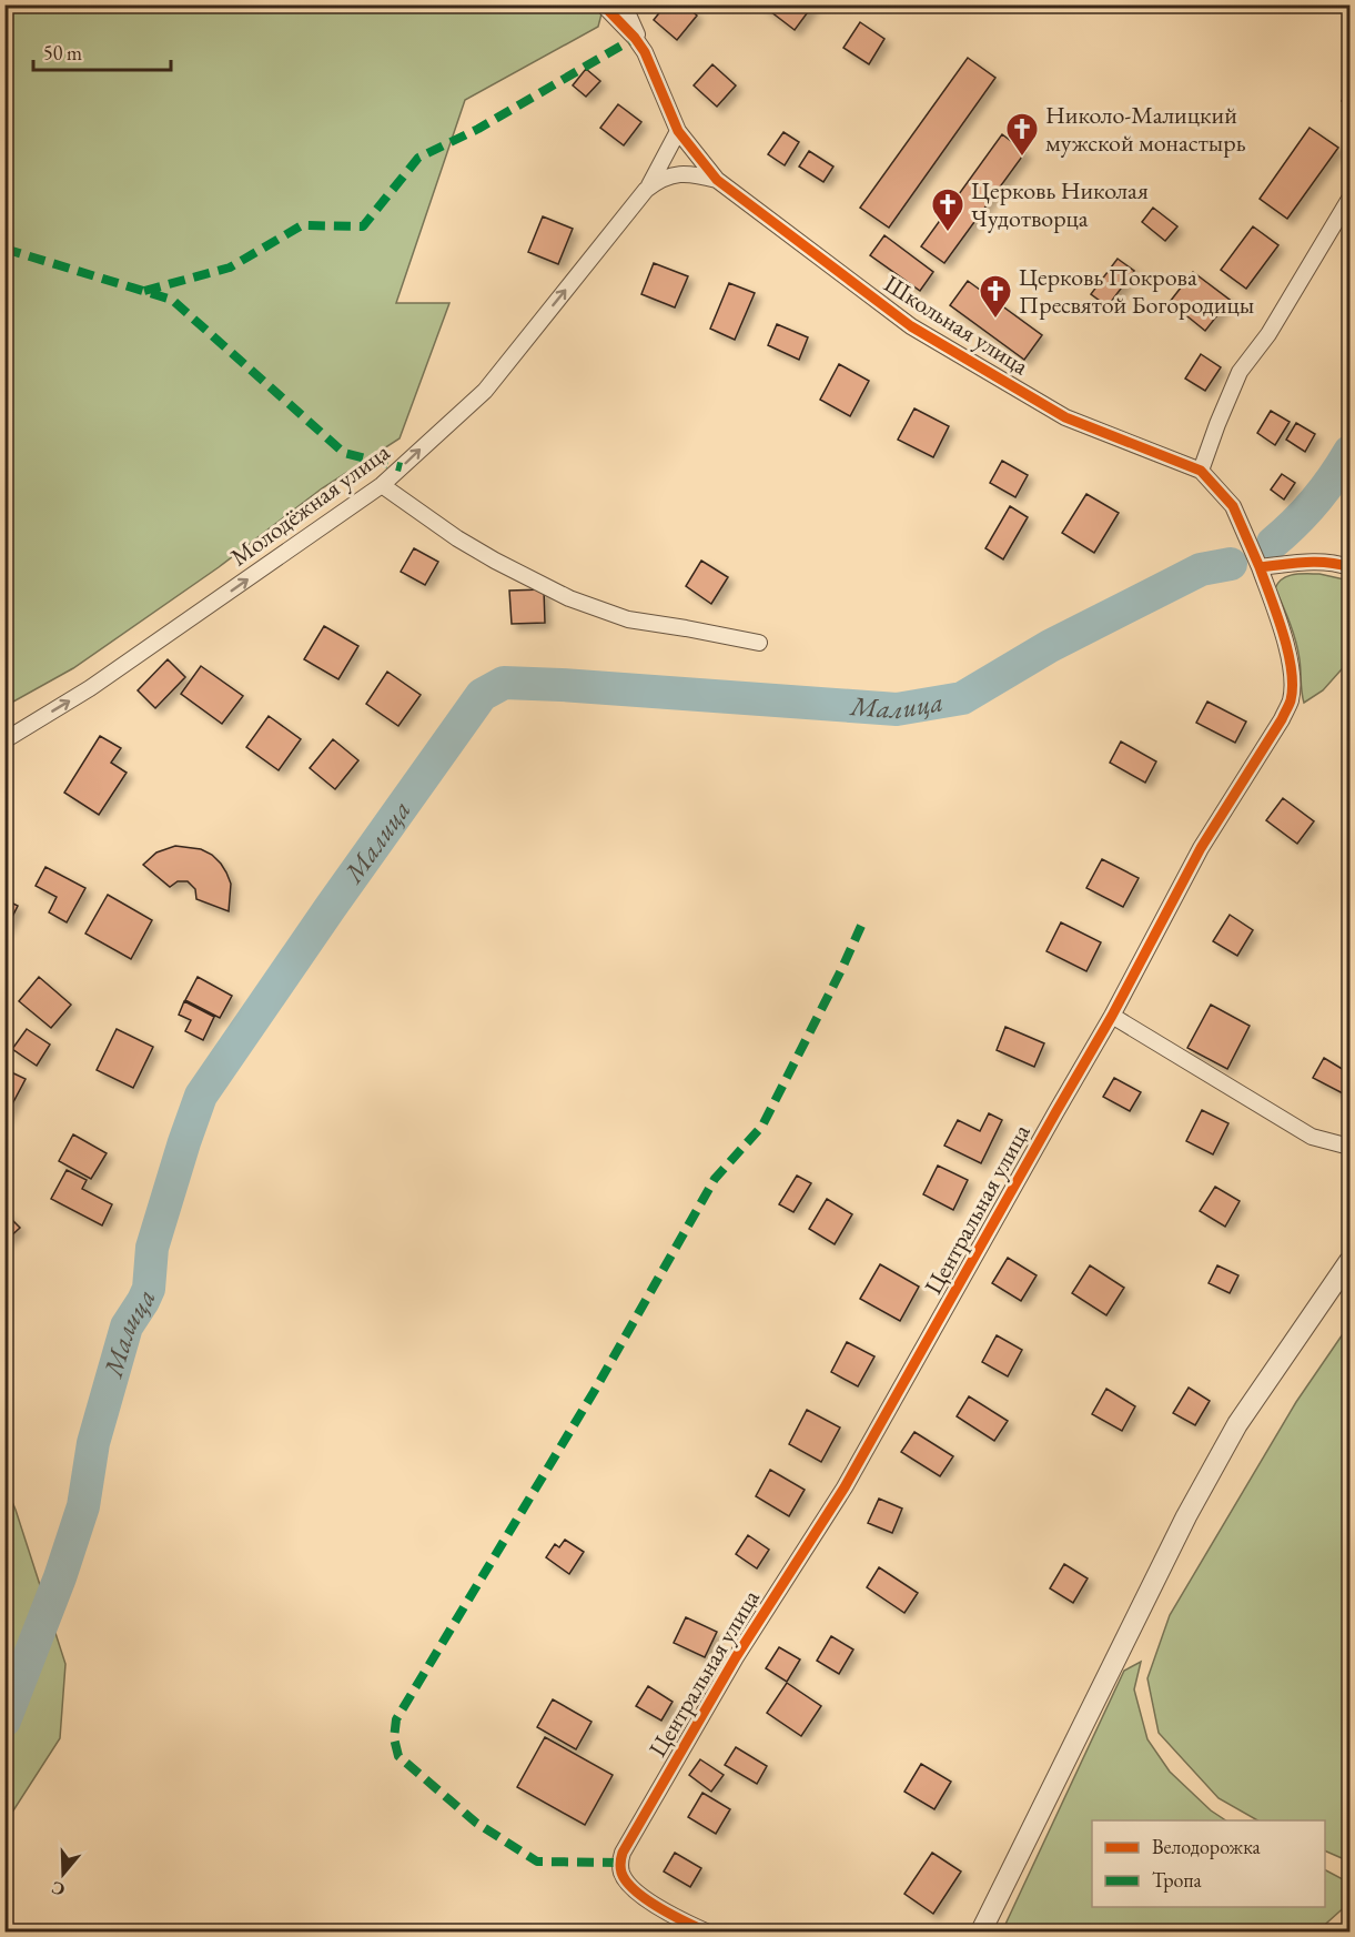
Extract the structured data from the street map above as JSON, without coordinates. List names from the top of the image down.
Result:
{
  "streets": {
    "street": ["Школьная улица", "Молодёжная улица", "Центральная улица"]
  },
  "crossings": [
    ["Школьная улица", "Молодёжная улица"],
    ["Школьная улица", "Центральная улица"]
  ],
  "one_way": ["Молодёжная улица"],
  "water": ["Малица"],
  "places": {
    "church": ["Николо-Малицкий мужской монастырь", "Церковь Николая Чудотворца", "Церковь Покрова Пресвятой Богородицы"]
  },
  "legend": ["Велодорожка", "Тропа"],
  "scale_bar": "50 m",
  "north": "bottom"
}
